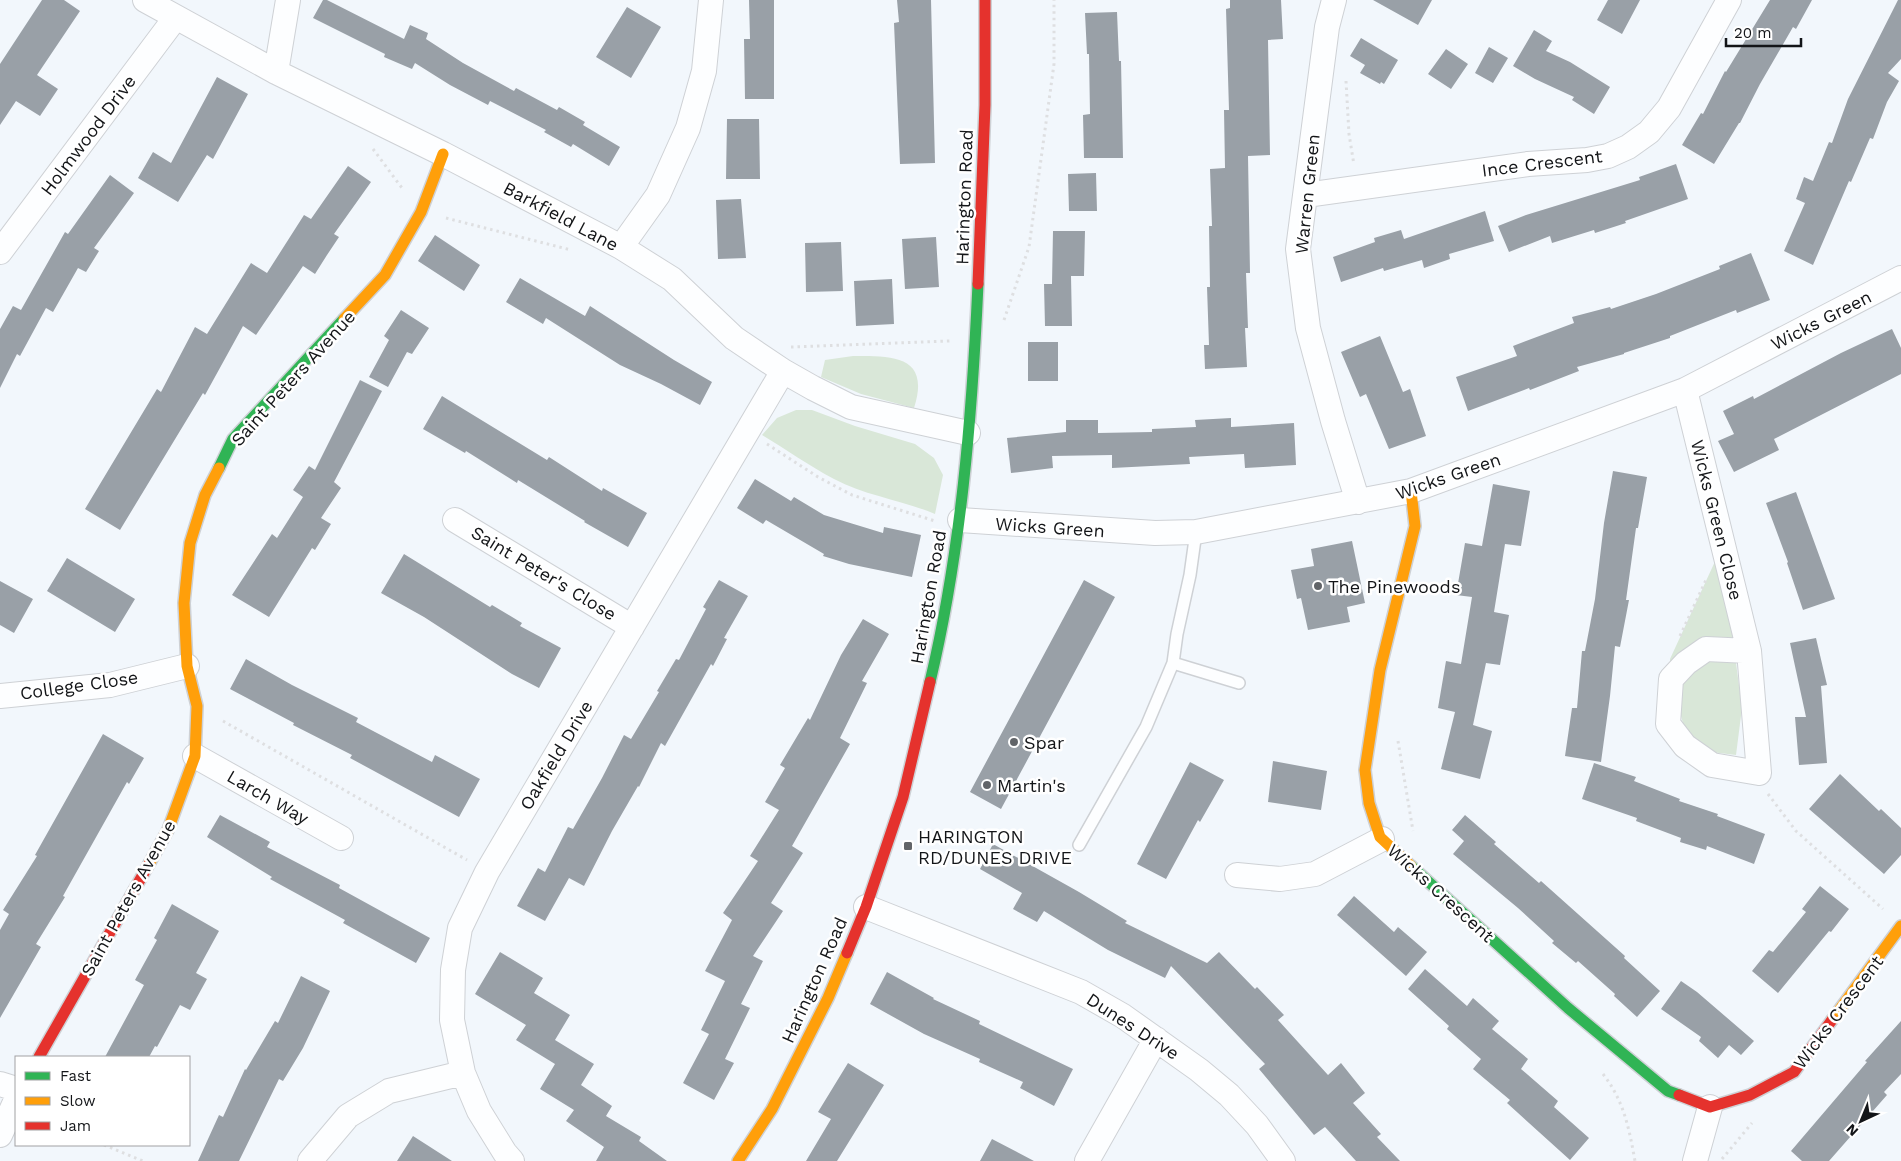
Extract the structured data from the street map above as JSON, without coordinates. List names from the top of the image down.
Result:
{
  "streets": {
    "street": [
      "Holmwood Drive",
      "Ince Crescent",
      "Warren Green",
      "Harington Road",
      "Barkfield Lane",
      "Wicks Green",
      "Saint Peters Avenue",
      "Wicks Green Close",
      "Saint Peter's Close",
      "College Close",
      "Oakfield Drive",
      "Larch Way",
      "Wicks Crescent",
      "Dunes Drive"
    ]
  },
  "crossings": [
    ["Holmwood Drive", "Barkfield Lane"],
    ["Ince Crescent", "Warren Green"],
    ["Warren Green", "Wicks Green"],
    ["Harington Road", "Barkfield Lane"],
    ["Harington Road", "Wicks Green"],
    ["Harington Road", "Dunes Drive"],
    ["Barkfield Lane", "Saint Peters Avenue"],
    ["Barkfield Lane", "Oakfield Drive"],
    ["Wicks Green", "Wicks Green Close"],
    ["Wicks Green", "Wicks Crescent"],
    ["Saint Peters Avenue", "College Close"],
    ["Saint Peters Avenue", "Larch Way"],
    ["Saint Peter's Close", "Oakfield Drive"]
  ],
  "places": {
    "other": ["The Pinewoods", "Spar", "Martin's"],
    "transit": ["HARINGTON RD/DUNES DRIVE"]
  },
  "legend": ["Fast", "Slow", "Jam"],
  "scale_bar": "20 m",
  "north": "bottom left"
}
